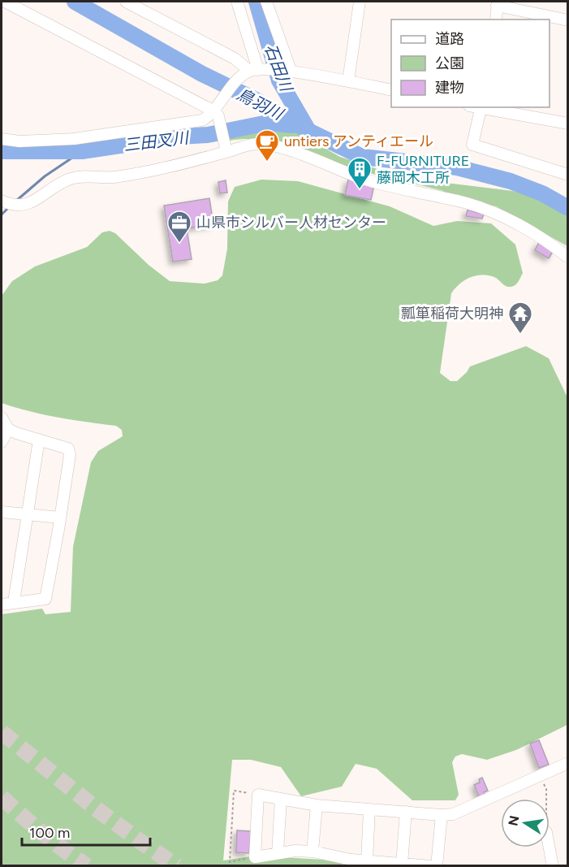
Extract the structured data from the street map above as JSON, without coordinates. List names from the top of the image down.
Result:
{
  "water": ["石田川", "鳥羽川", "三田叉川"],
  "places": {
    "cafe": ["untiers アンティエール"],
    "building": ["F-FURNITURE 藤岡木工所"],
    "office": ["山県市シルバー人材センター"],
    "temple": ["瓢箪稲荷大明神"]
  },
  "legend": ["道路", "公園", "建物"],
  "scale_bar": "100 m",
  "north": "left"
}
